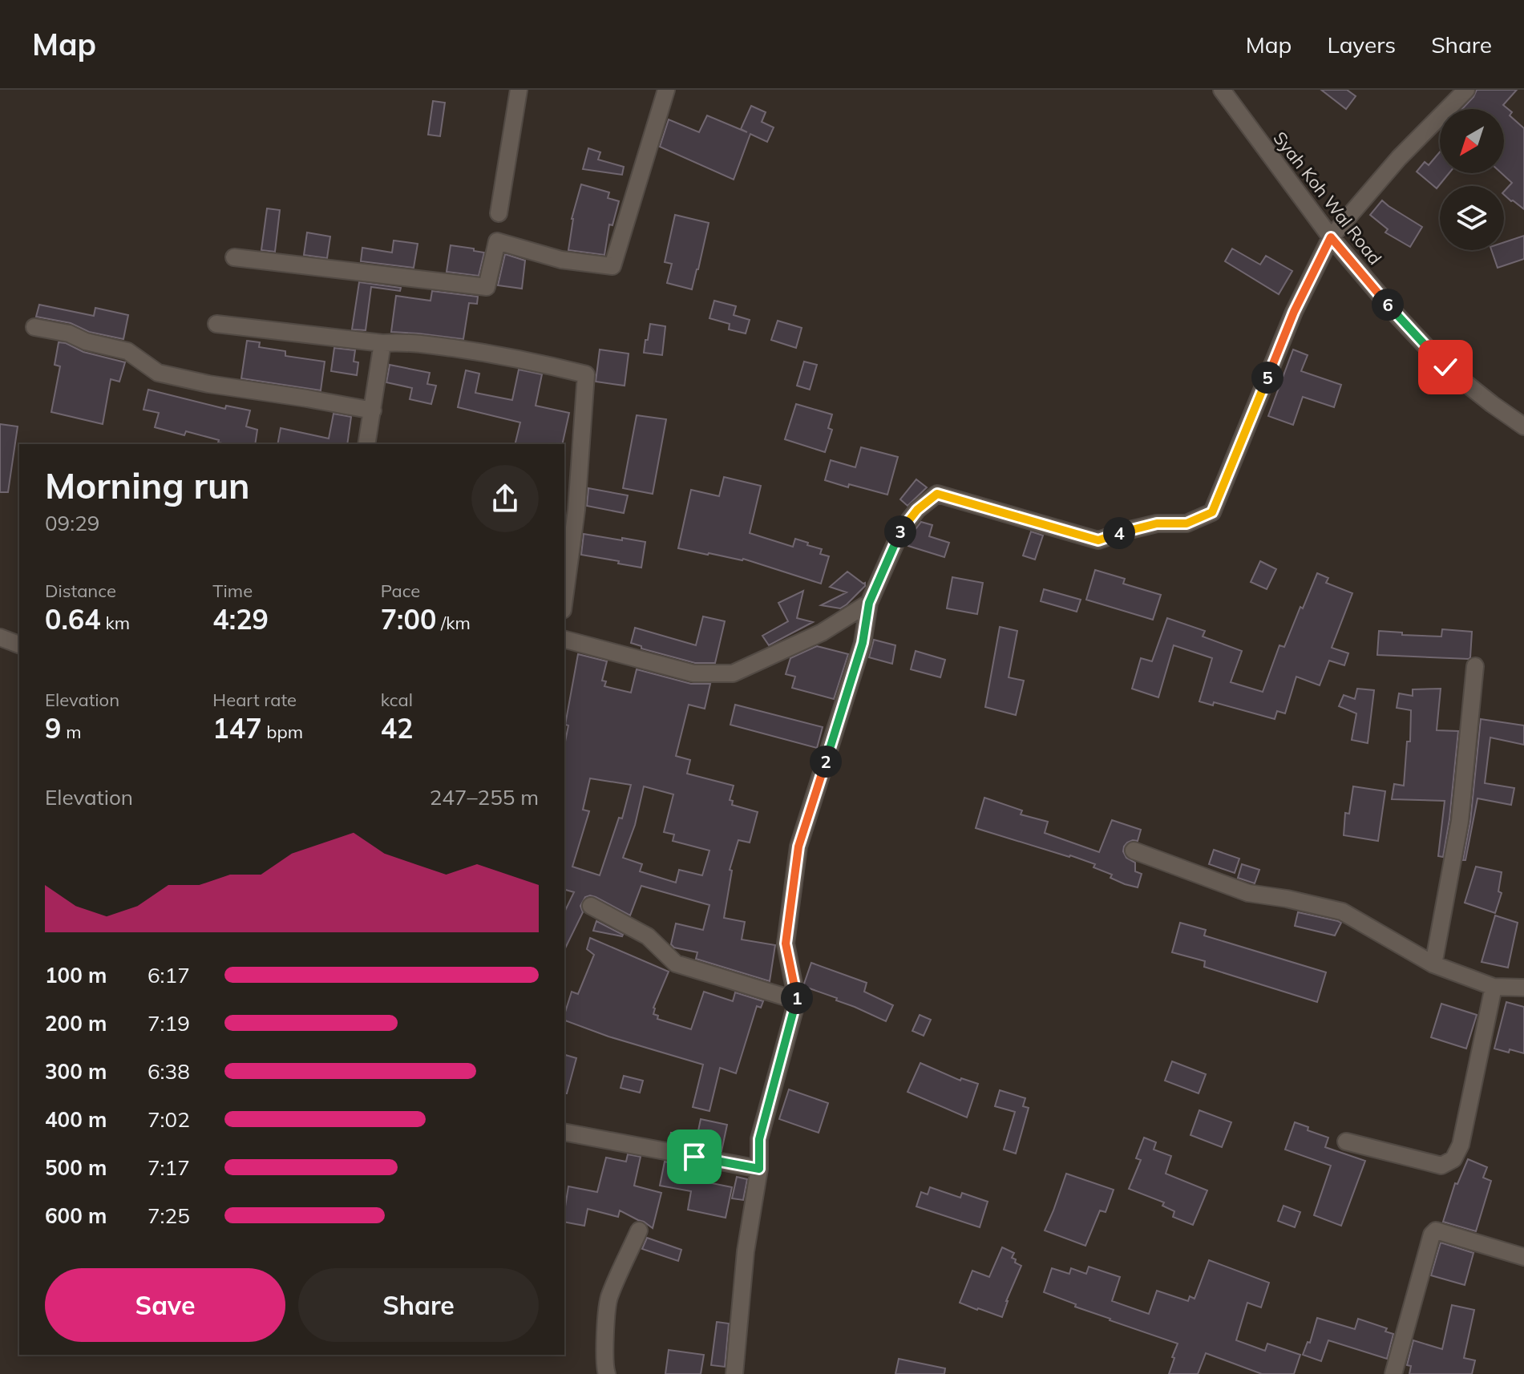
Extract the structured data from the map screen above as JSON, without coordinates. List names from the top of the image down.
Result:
{
  "streets": {
    "street": ["Syah Koh Wal Road"]
  },
  "north": "bottom left",
  "page": {
    "header": "Map",
    "nav": ["Map", "Layers", "Share"],
    "pins": [
      "6",
      "5",
      "3",
      "4",
      "2",
      "1"
    ],
    "heading": ["Morning run", "09:29"],
    "stats": [
      ["Distance", "0.64 km"],
      ["Time", "4:29"],
      ["Pace", "7:00 /km"],
      ["Elevation", "9 m"],
      ["Heart rate", "147 bpm"],
      ["kcal", "42"]
    ],
    "chart": ["Elevation", "247–255 m"],
    "list": [
      {
        "name": "100 m",
        "note": "6:17"
      },
      {
        "name": "200 m",
        "note": "7:19"
      },
      {
        "name": "300 m",
        "note": "6:38"
      },
      {
        "name": "400 m",
        "note": "7:02"
      },
      {
        "name": "500 m",
        "note": "7:17"
      },
      {
        "name": "600 m",
        "note": "7:25"
      }
    ],
    "buttons": ["Save", "Share"]
  }
}
